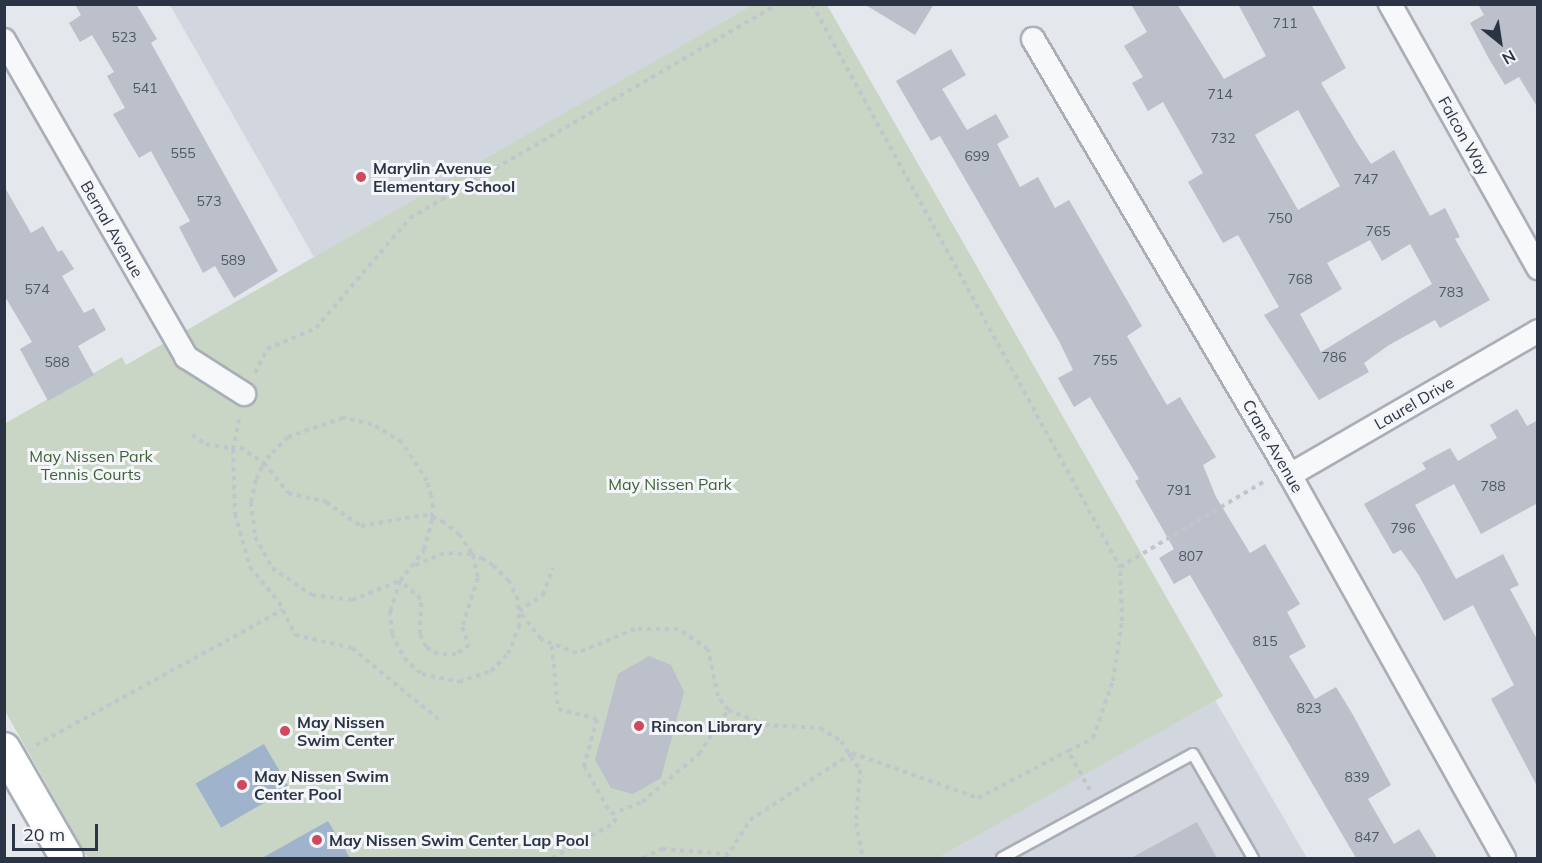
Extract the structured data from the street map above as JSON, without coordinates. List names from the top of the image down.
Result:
{
  "streets": {
    "street": [
      "Falcon Way",
      "Bernal Avenue",
      "Laurel Drive",
      "Crane Avenue"
    ]
  },
  "crossings": [
    ["Laurel Drive", "Crane Avenue"]
  ],
  "parks": ["May Nissen Park Tennis Courts", "May Nissen Park"],
  "places": [
    "Marylin Avenue Elementary School",
    "Rincon Library",
    "May Nissen Swim Center",
    "May Nissen Swim Center Pool",
    "May Nissen Swim Center Lap Pool"
  ],
  "house_numbers": [
    "711",
    "523",
    "541",
    "714",
    "732",
    "555",
    "699",
    "747",
    "573",
    "750",
    "765",
    "589",
    "768",
    "574",
    "783",
    "786",
    "755",
    "588",
    "788",
    "791",
    "796",
    "807",
    "815",
    "823",
    "839",
    "847"
  ],
  "scale_bar": "20 m",
  "north": "bottom right"
}
